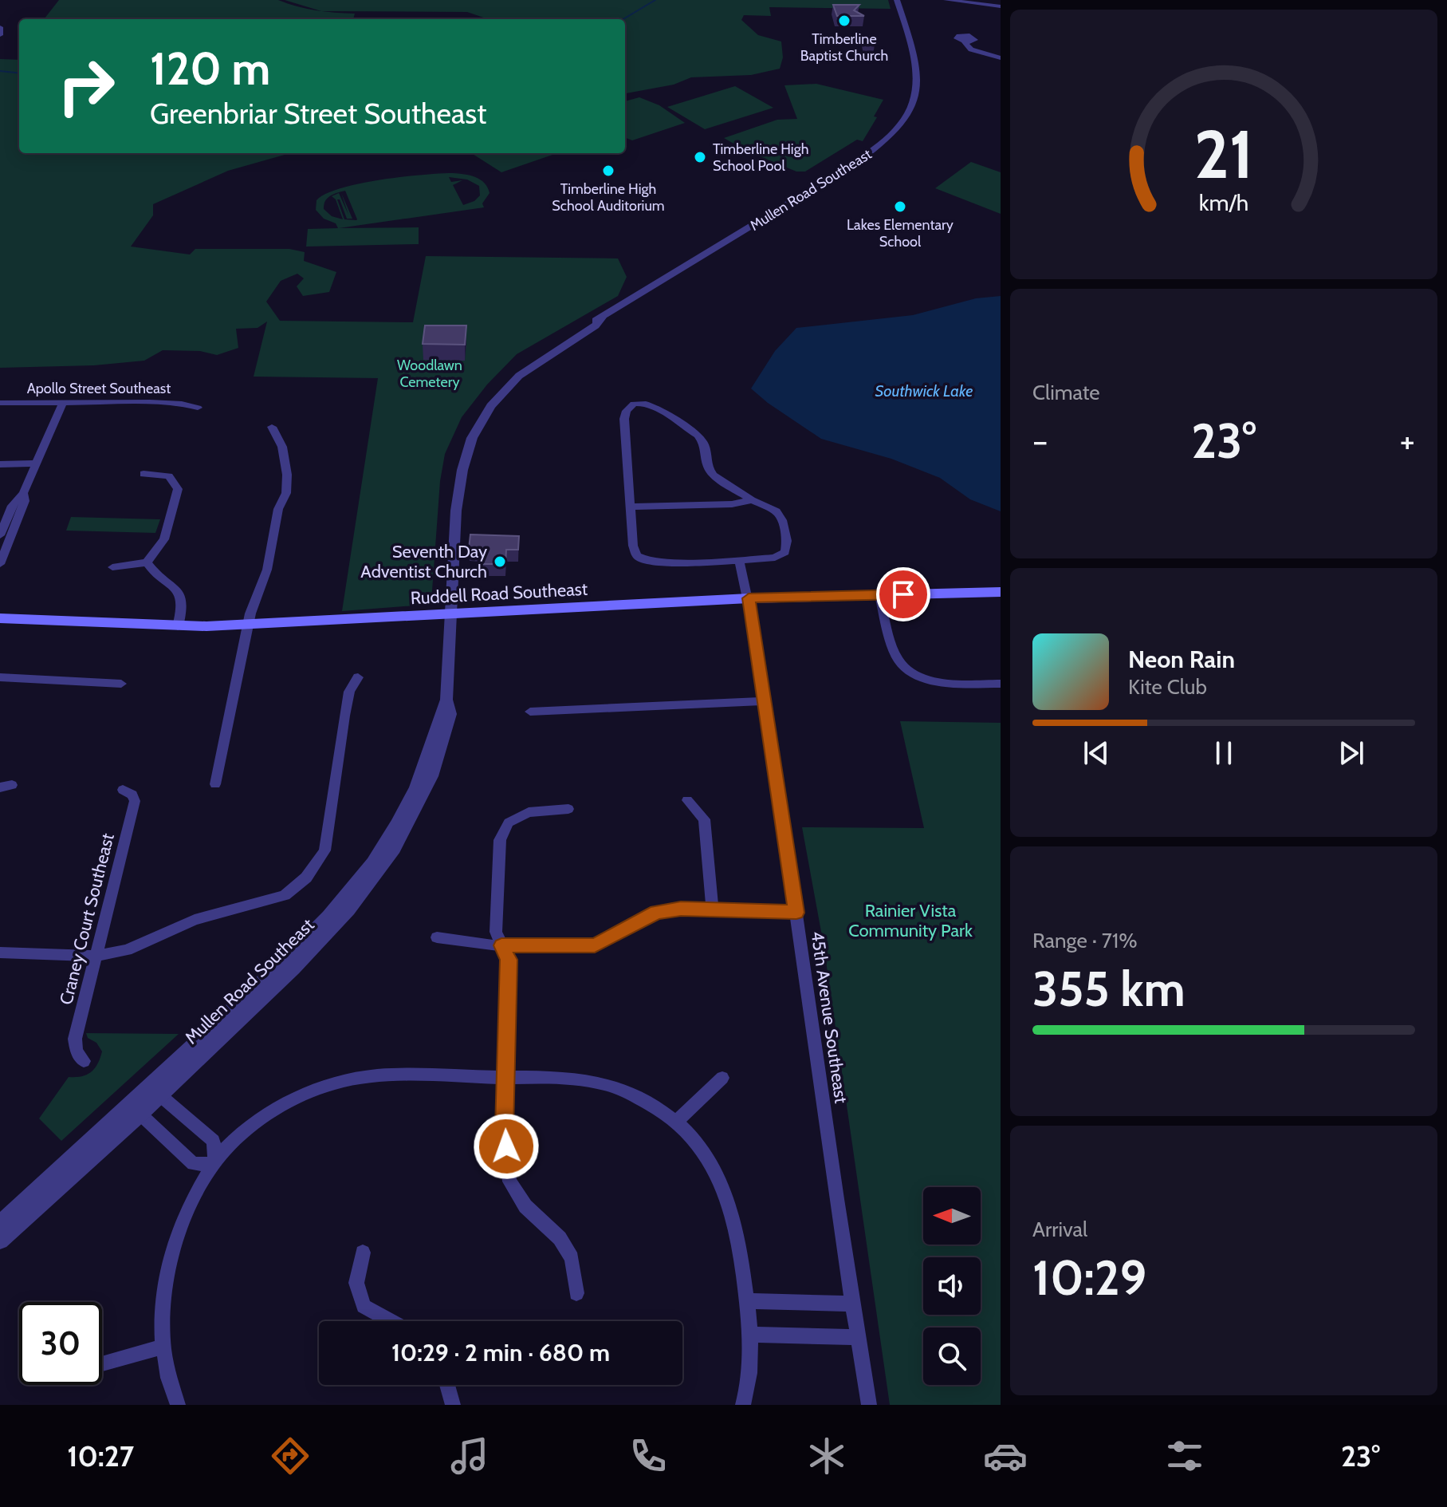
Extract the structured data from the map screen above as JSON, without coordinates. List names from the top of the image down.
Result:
{
  "streets": {
    "main road": ["Ruddell Road Southeast"],
    "street": [
      "Mullen Road Southeast",
      "Apollo Street Southeast",
      "Craney Court Southeast",
      "45th Avenue Southeast"
    ]
  },
  "crossings": [
    ["Mullen Road Southeast", "Ruddell Road Southeast"],
    ["Ruddell Road Southeast", "45th Avenue Southeast"]
  ],
  "water": ["Southwick Lake"],
  "parks": ["Woodlawn Cemetery", "Rainier Vista Community Park"],
  "places": [
    "Timberline Baptist Church",
    "Timberline High School Pool",
    "Timberline High School Auditorium",
    "Lakes Elementary School",
    "Seventh Day Adventist Church"
  ],
  "north": "left",
  "page": {
    "turn": ["120 m", "Greenbriar Street Southeast"],
    "tile": [
      "Climate",
      ["Range · 71%", "355 km"],
      ["Arrival", "10:29"]
    ],
    "heat": ["−", "23°", "+"],
    "song": ["Neon Rain", "Kite Club"],
    "limit": "30",
    "trip": "10:29 · 2 min · 680 m",
    "tabs": ["10:27", "23°"],
    "gauge": ["21", "km/h"]
  }
}
